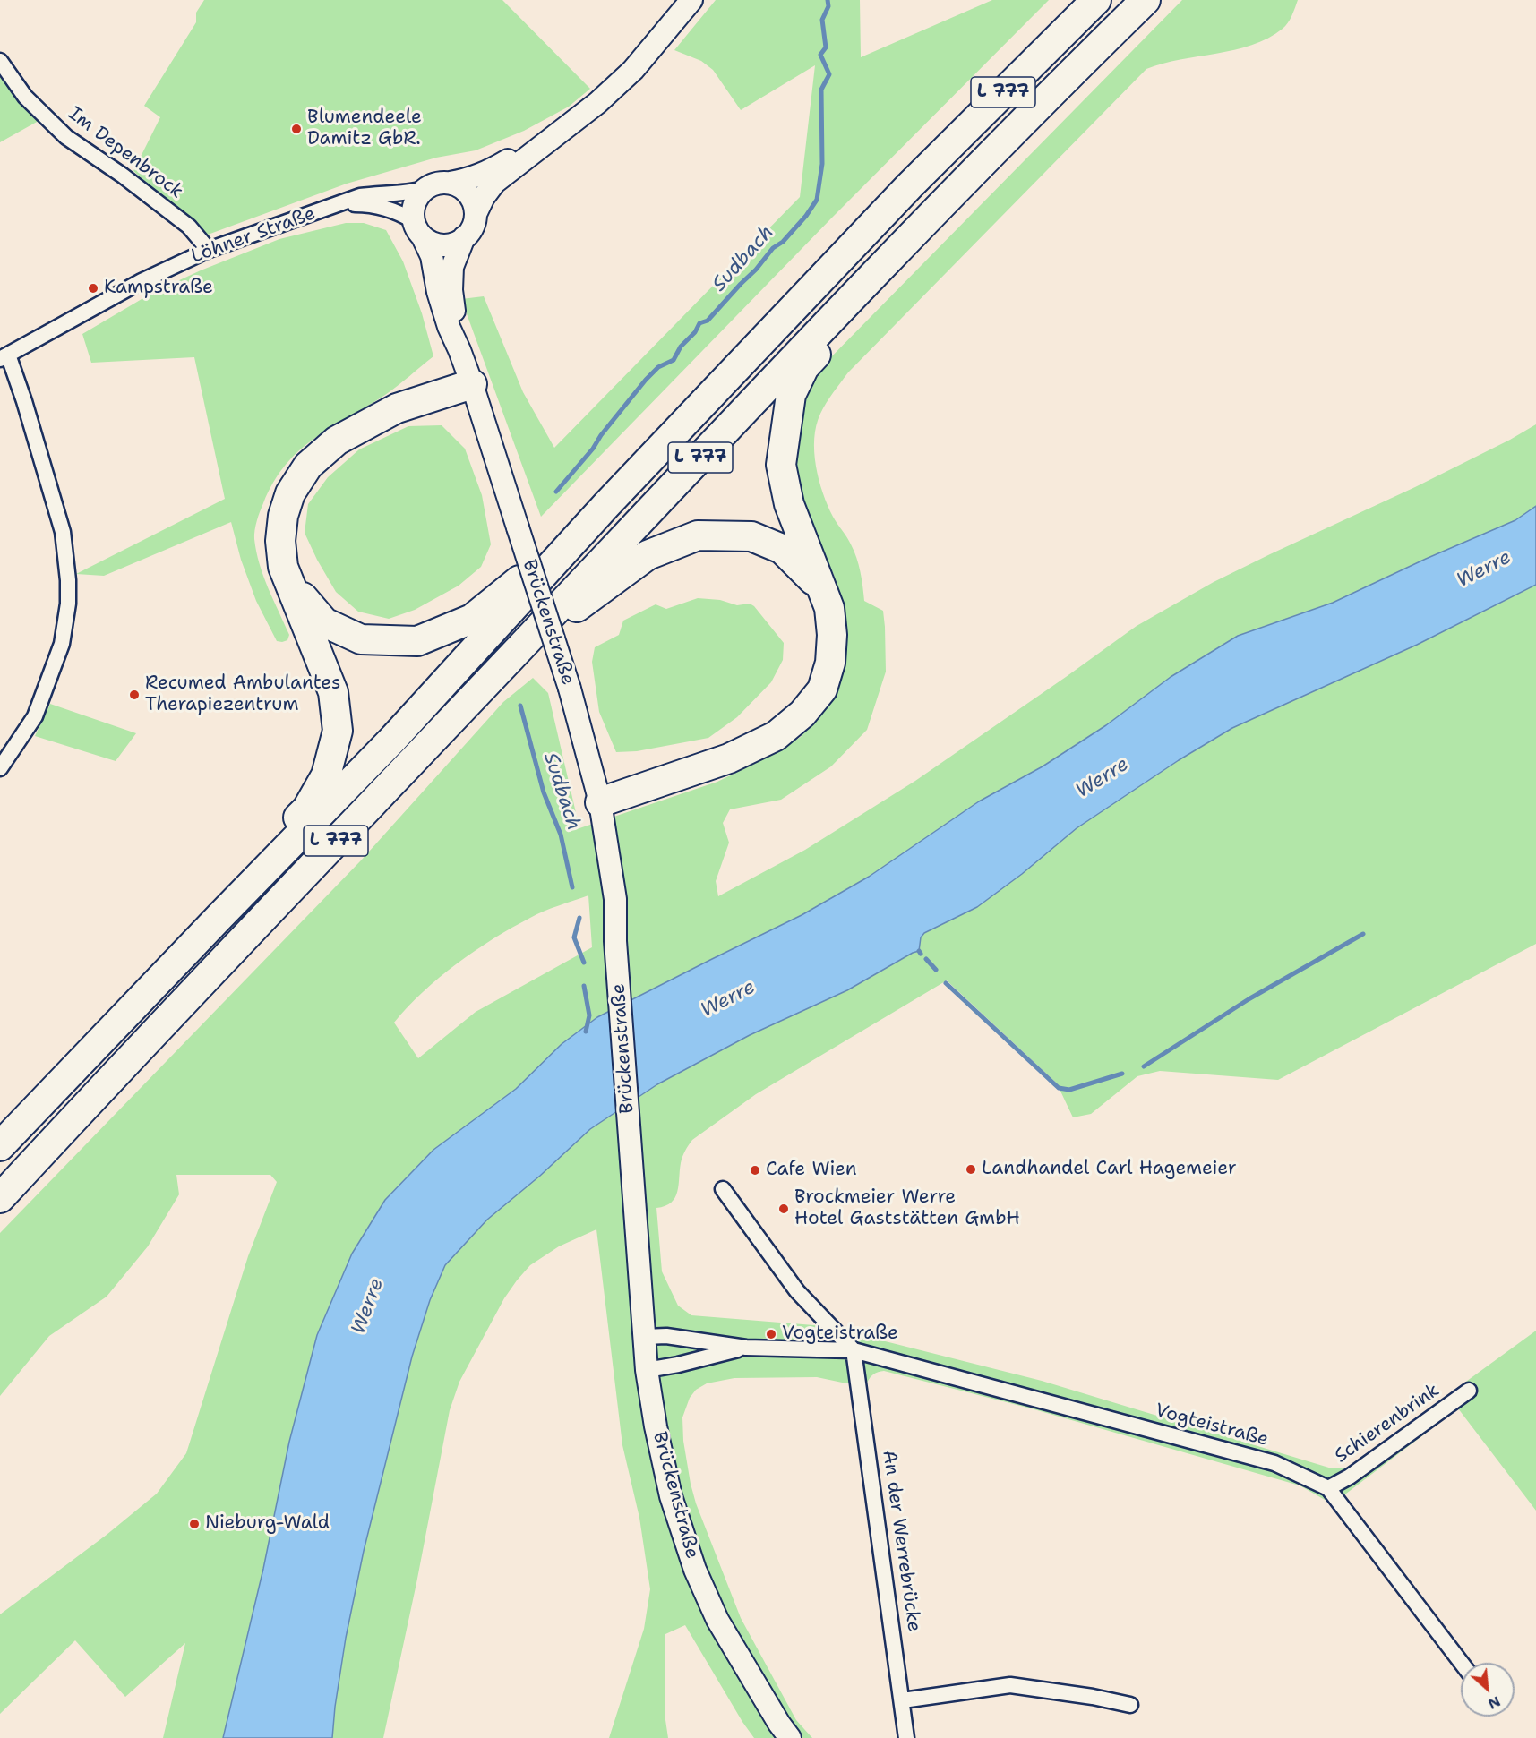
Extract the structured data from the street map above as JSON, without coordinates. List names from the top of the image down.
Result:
{
  "streets": {
    "highway": ["L 777"],
    "main road": ["Brückenstraße"],
    "street": [
      "Im Depenbrock",
      "Löhner Straße",
      "Schierenbrink",
      "Vogteistraße",
      "An der Werrebrücke"
    ]
  },
  "crossings": [
    ["L 777", "Brückenstraße"],
    ["Im Depenbrock", "Löhner Straße"],
    ["Löhner Straße", "Brückenstraße"],
    ["Brückenstraße", "Vogteistraße"],
    ["Schierenbrink", "Vogteistraße"],
    ["Vogteistraße", "An der Werrebrücke"]
  ],
  "water": ["Sudbach", "Werre"],
  "places": [
    "Blumendeele Damitz GbR.",
    "Kampstraße",
    "Recumed Ambulantes Therapiezentrum",
    "Landhandel Carl Hagemeier",
    "Cafe Wien",
    "Brockmeier Werre Hotel Gaststätten GmbH",
    "Vogteistraße",
    "Nieburg-Wald"
  ],
  "north": "bottom right"
}
